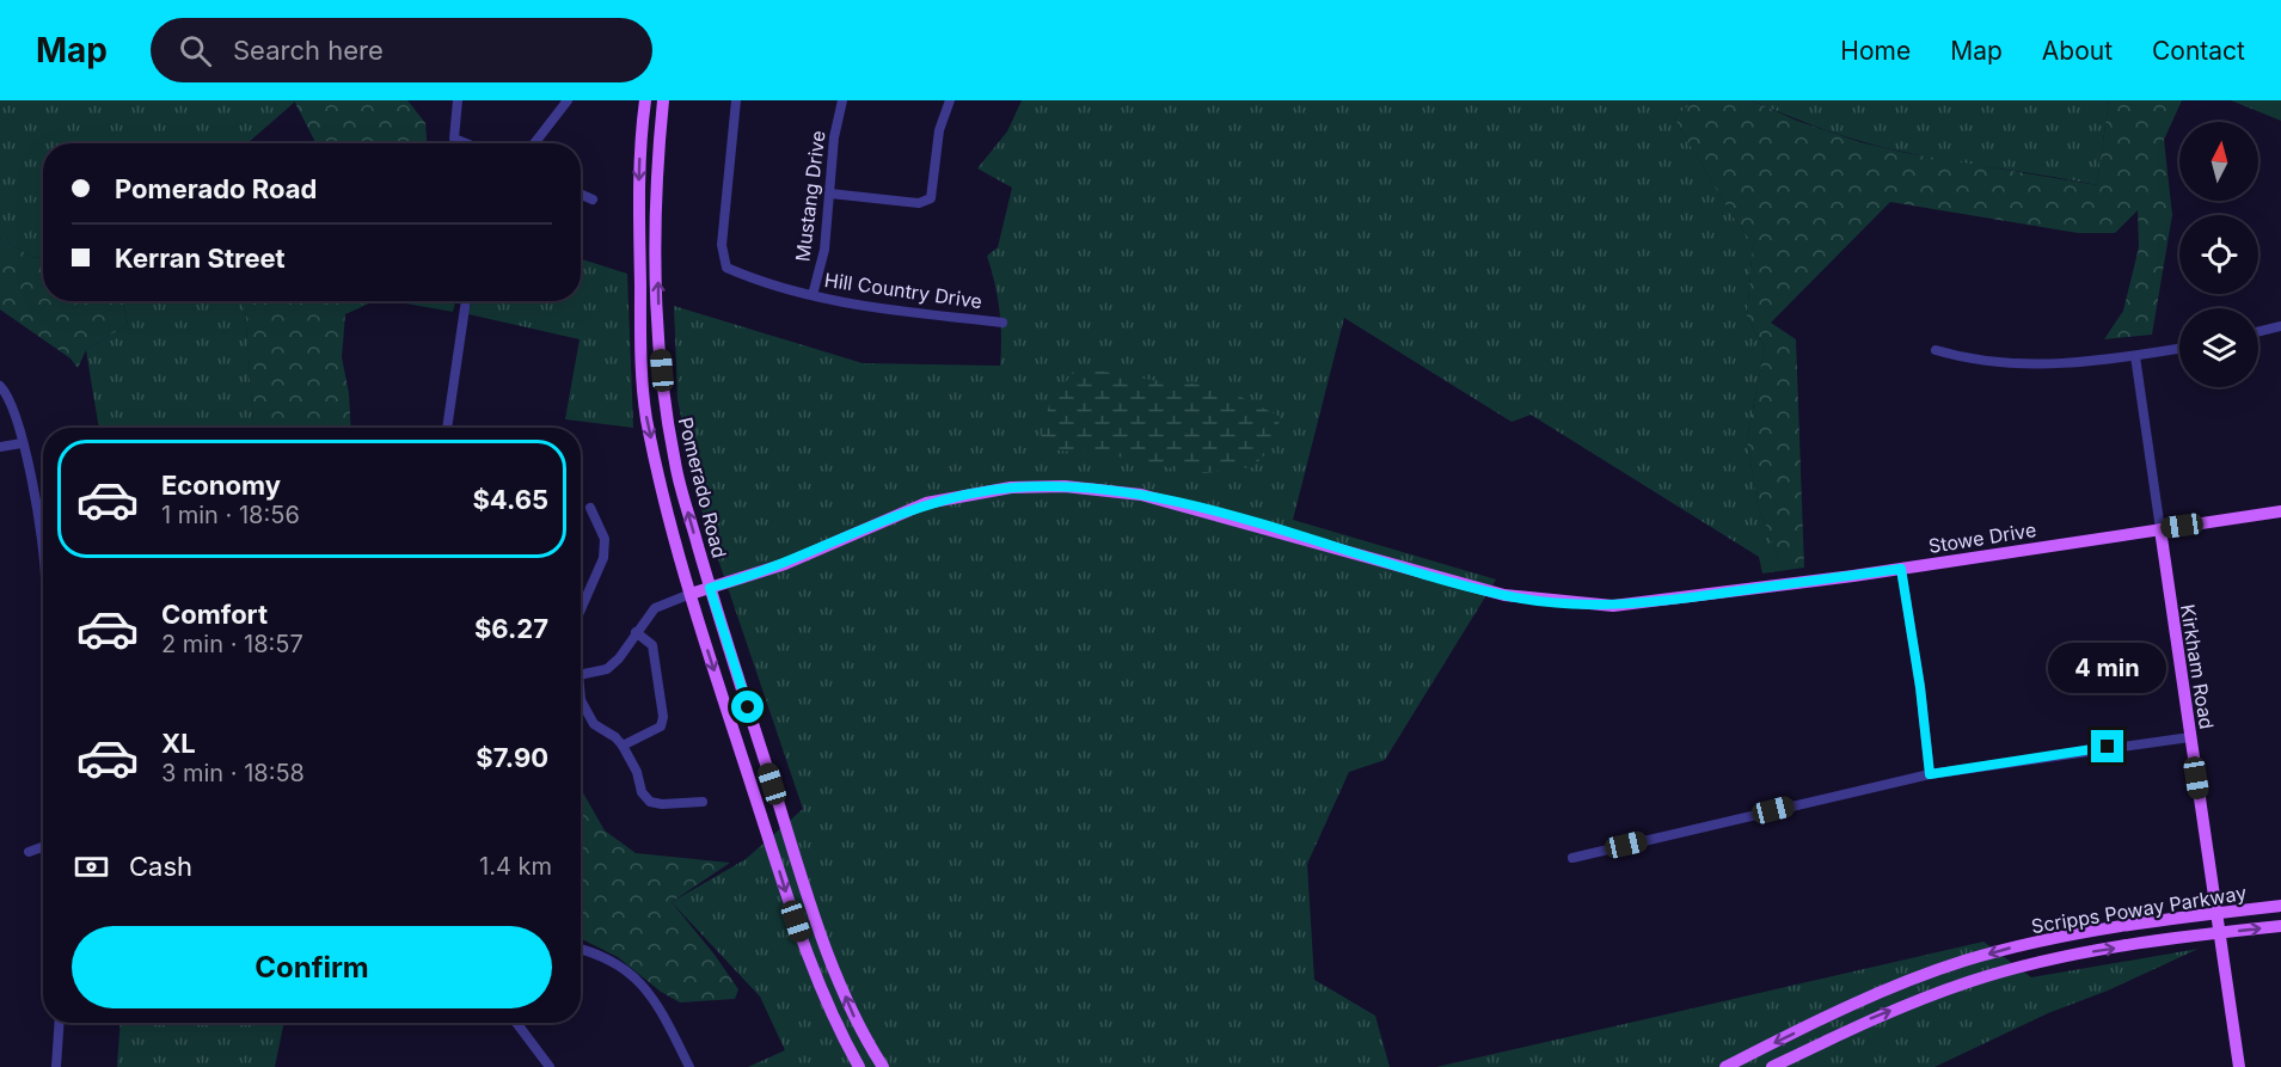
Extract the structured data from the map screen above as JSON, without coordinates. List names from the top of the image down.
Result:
{
  "streets": {
    "main road": [
      "Pomerado Road",
      "Stowe Drive",
      "Kirkham Road",
      "Scripps Poway Parkway"
    ],
    "street": ["Mustang Drive", "Hill Country Drive"]
  },
  "crossings": [
    ["Mustang Drive", "Hill Country Drive"],
    ["Pomerado Road", "Stowe Drive"],
    ["Stowe Drive", "Kirkham Road"],
    ["Kirkham Road", "Scripps Poway Parkway"]
  ],
  "north": "top",
  "page": {
    "header": "Map",
    "search": "Search here",
    "nav": [
      "Home",
      "Map",
      "About",
      "Contact"
    ],
    "banner": ["Pomerado Road", "Kerran Street"],
    "list": [
      {
        "name": "Economy",
        "note": "1 min · 18:56",
        "value": "$4.65"
      },
      {
        "name": "Comfort",
        "note": "2 min · 18:57",
        "value": "$6.27"
      },
      {
        "name": "XL",
        "note": "3 min · 18:58",
        "value": "$7.90"
      }
    ],
    "bubble": "4 min",
    "pay": ["Cash", "1.4 km"],
    "buttons": "Confirm"
  }
}
